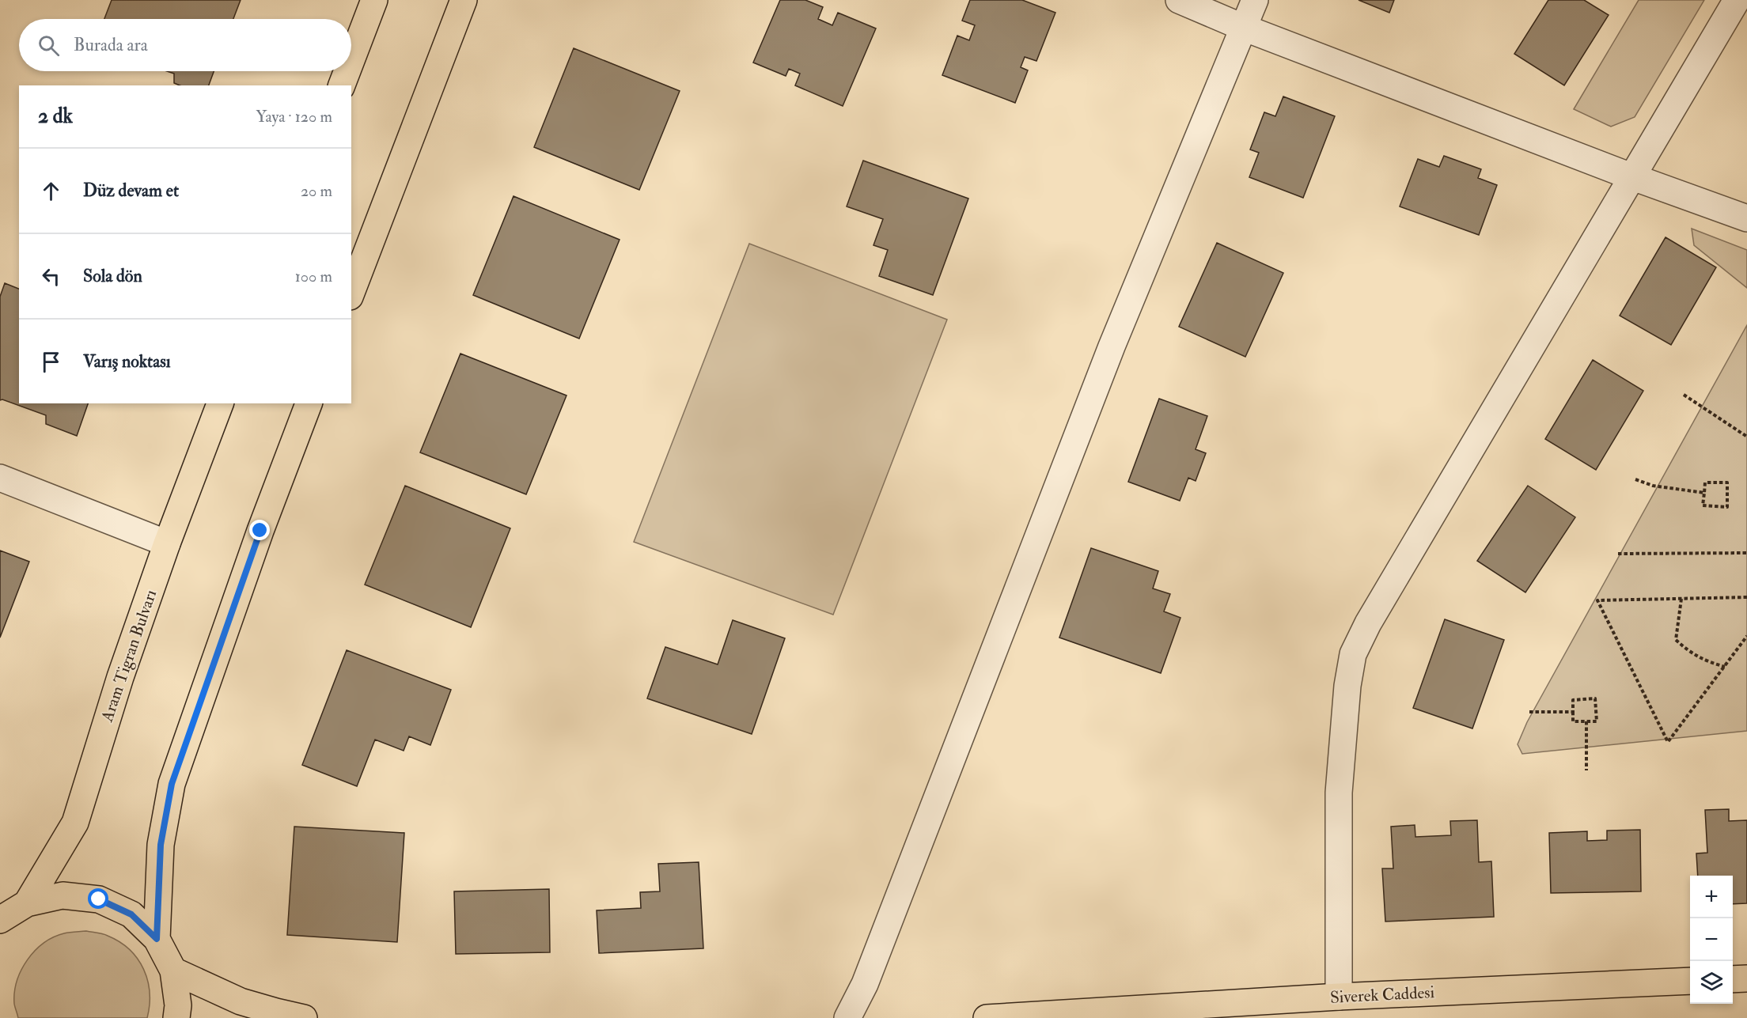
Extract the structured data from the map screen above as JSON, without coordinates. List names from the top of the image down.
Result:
{
  "streets": {
    "main road": ["Aram Tigran Bulvarı", "Siverek Caddesi"]
  },
  "page": {
    "search": "Burada ara",
    "heading": ["2 dk", "Yaya · 120 m"],
    "list": [
      ["Düz devam et", "20 m"],
      ["Sola dön", "100 m"],
      "Varış noktası"
    ],
    "map_buttons": ["+", "−"]
  }
}
